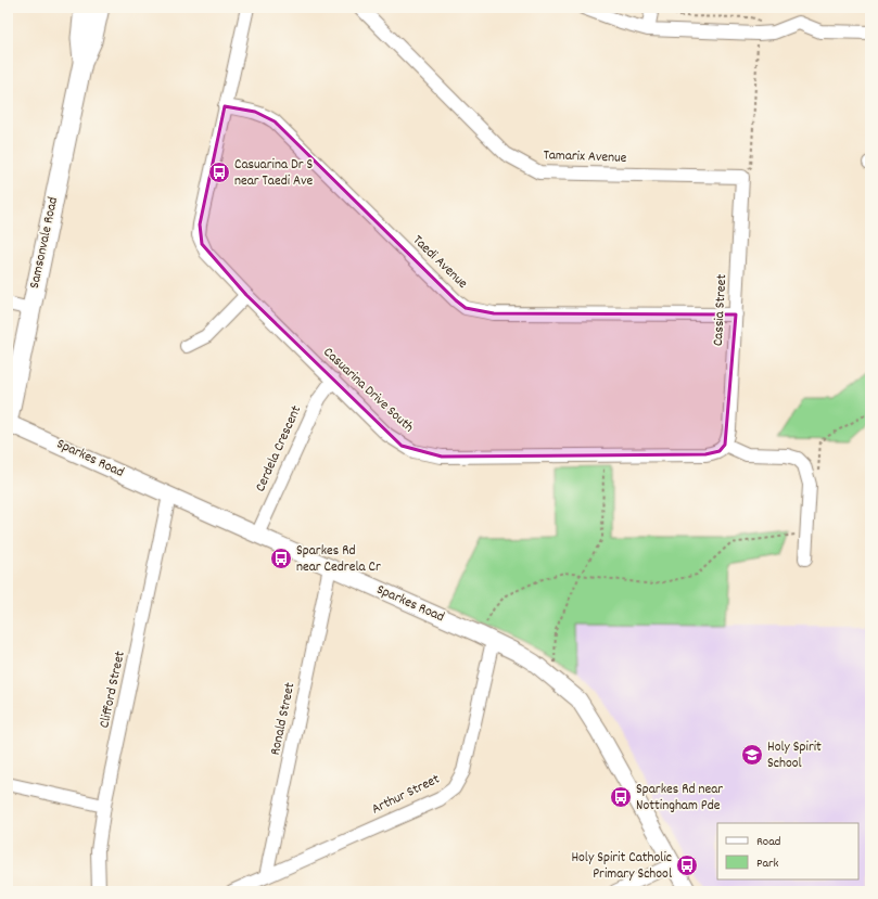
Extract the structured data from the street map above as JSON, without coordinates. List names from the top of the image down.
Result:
{
  "streets": {
    "main road": ["Samsonvale Road"],
    "street": [
      "Tamarix Avenue",
      "Taedi Avenue",
      "Cassia Street",
      "Casuarina Drive South",
      "Cerdela Crescent",
      "Sparkes Road",
      "Clifford Street",
      "Ronald Street",
      "Arthur Street"
    ]
  },
  "crossings": [
    ["Tamarix Avenue", "Cassia Street"],
    ["Samsonvale Road", "Sparkes Road"],
    ["Taedi Avenue", "Cassia Street"],
    ["Taedi Avenue", "Casuarina Drive South"],
    ["Cassia Street", "Casuarina Drive South"],
    ["Casuarina Drive South", "Cerdela Crescent"],
    ["Cerdela Crescent", "Sparkes Road"],
    ["Sparkes Road", "Clifford Street"],
    ["Sparkes Road", "Ronald Street"],
    ["Sparkes Road", "Arthur Street"],
    ["Ronald Street", "Arthur Street"]
  ],
  "places": {
    "bus stop": [
      "Casuarina Dr S near Taedi Ave",
      "Sparkes Rd near Cedrela Cr",
      "Sparkes Rd near Nottingham Pde",
      "Holy Spirit Catholic Primary School"
    ],
    "school or university": ["Holy Spirit School"]
  },
  "legend": ["Road", "Park"]
}
